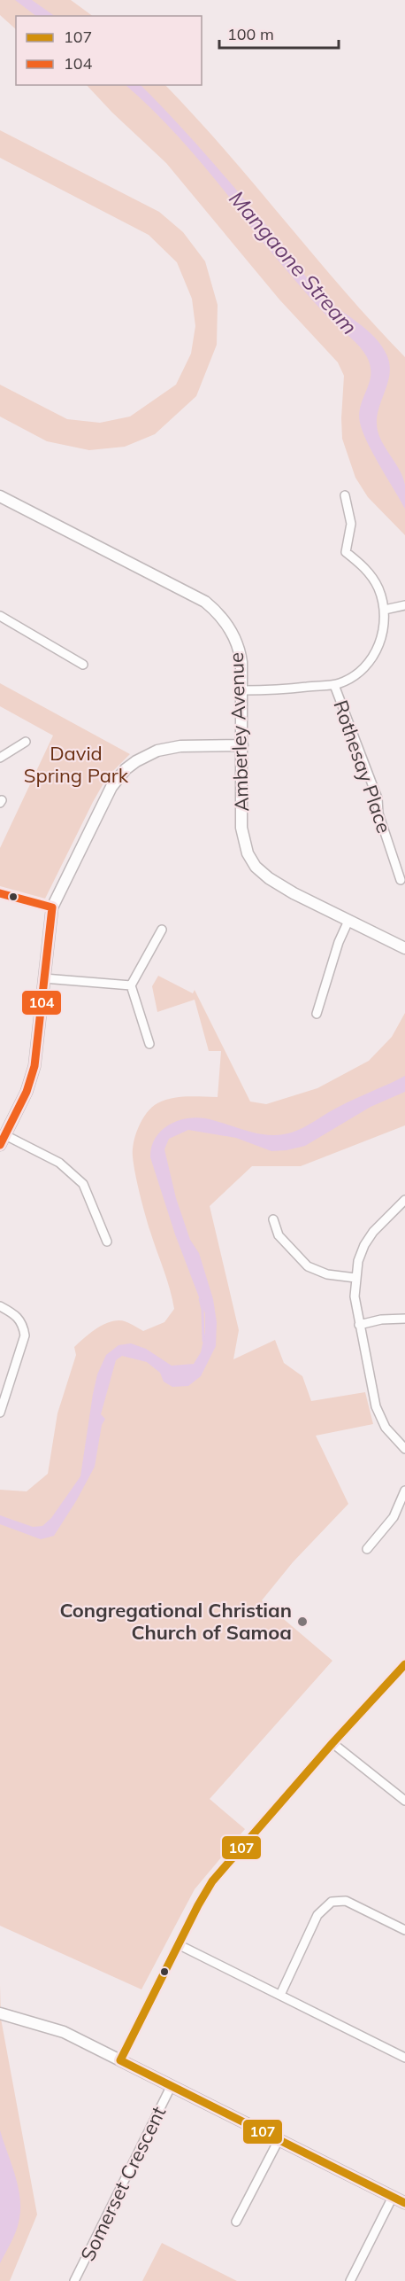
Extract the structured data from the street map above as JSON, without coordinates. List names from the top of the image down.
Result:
{
  "streets": {
    "street": ["Amberley Avenue", "Rothesay Place", "Somerset Crescent"]
  },
  "water": ["Mangaone Stream"],
  "parks": ["David Spring Park"],
  "places": ["Congregational Christian Church of Samoa"],
  "lines": ["transit line 104", "transit line 107"],
  "legend": ["107", "104"],
  "scale_bar": "100 m"
}
